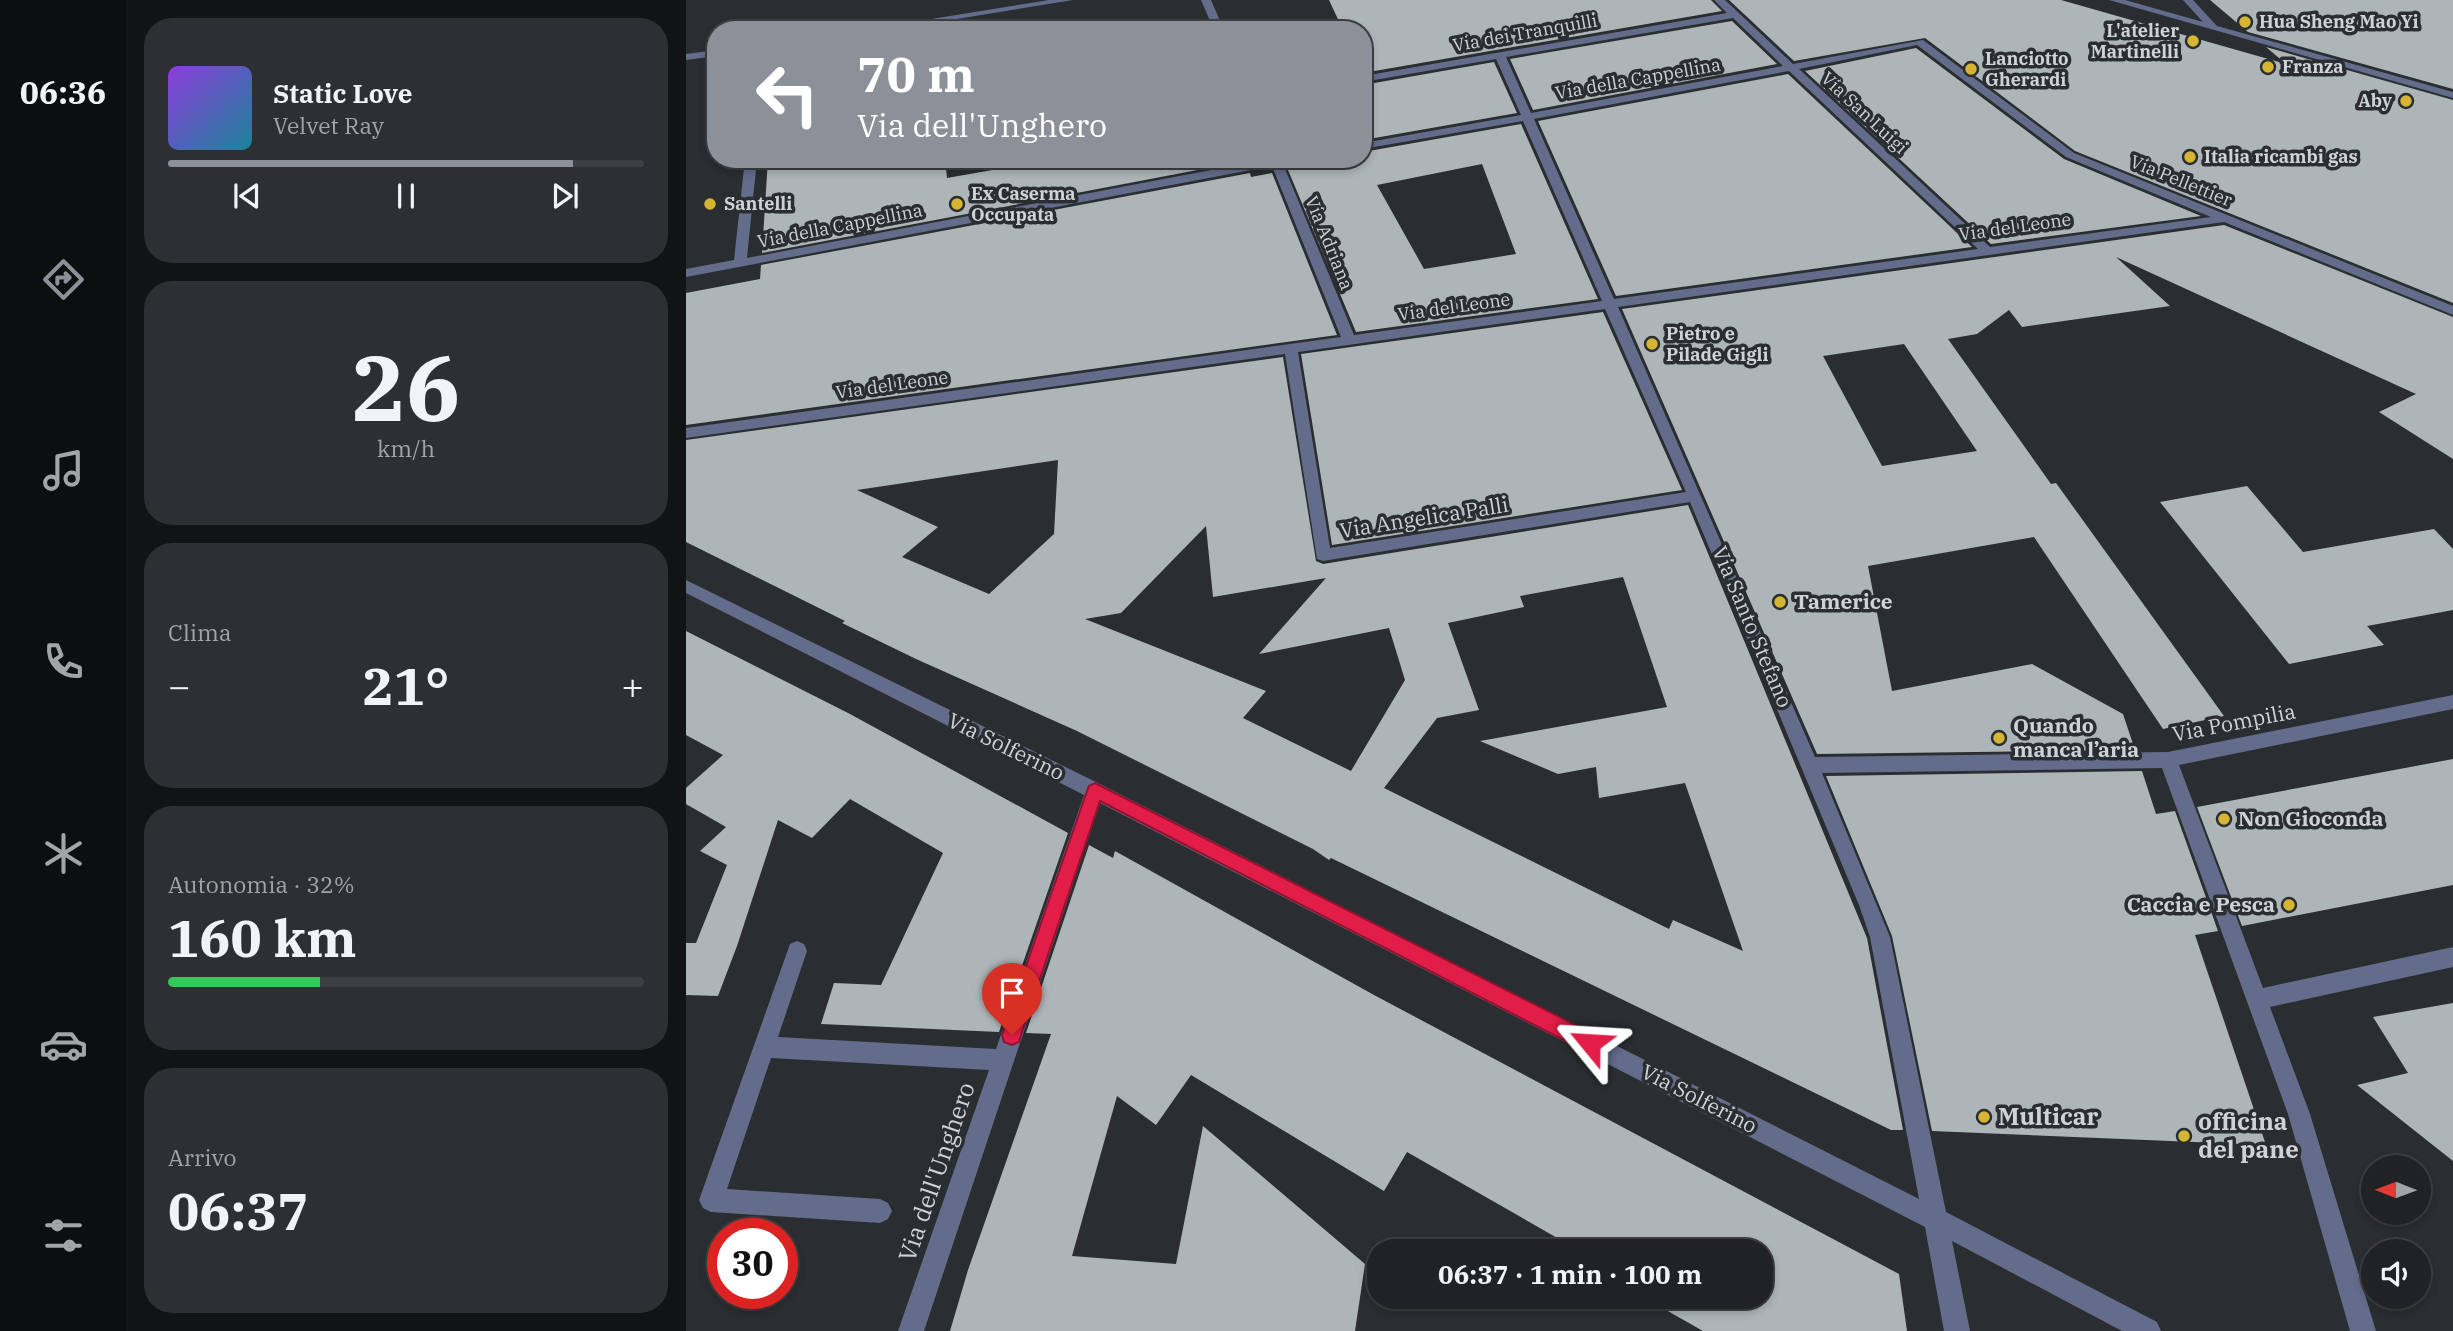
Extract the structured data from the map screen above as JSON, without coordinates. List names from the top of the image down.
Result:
{
  "streets": {
    "street": [
      "Via dei Tranquilli",
      "Via della Cappellina",
      "Via San Luigi",
      "Via Pellettier",
      "Via del Leone",
      "Via Adriana",
      "Via Angelica Palli",
      "Via Santo Stefano",
      "Via Pompilia",
      "Via Solferino",
      "Via dell'Unghero"
    ]
  },
  "crossings": [
    ["Via dei Tranquilli", "Via San Luigi"],
    ["Via dei Tranquilli", "Via Santo Stefano"],
    ["Via della Cappellina", "Via San Luigi"],
    ["Via della Cappellina", "Via Pellettier"],
    ["Via della Cappellina", "Via Santo Stefano"],
    ["Via San Luigi", "Via del Leone"],
    ["Via Pellettier", "Via del Leone"],
    ["Via del Leone", "Via Adriana"],
    ["Via del Leone", "Via Angelica Palli"],
    ["Via del Leone", "Via Santo Stefano"],
    ["Via Angelica Palli", "Via Santo Stefano"],
    ["Via Santo Stefano", "Via Pompilia"],
    ["Via Santo Stefano", "Via Solferino"],
    ["Via Solferino", "Via dell'Unghero"]
  ],
  "places": [
    "Hua Sheng Mao Yi",
    "L'atelier Martinelli",
    "Franza",
    "Lanciotto Gherardi",
    "Aby",
    "Italia ricambi gas",
    "Santelli",
    "Ex Caserma Occupata",
    "Pietro e Pilade Gigli",
    "Tamerice",
    "Quando manca l’aria",
    "Non Gioconda",
    "Caccia e Pesca",
    "Multicar",
    "officina del pane"
  ],
  "north": "left",
  "page": {
    "tabs": "06:36",
    "turn": ["70 m", "Via dell'Unghero"],
    "song": ["Static Love", "Velvet Ray"],
    "tile": [
      ["26", "km/h"],
      "Clima",
      ["Autonomia · 32%", "160 km"],
      ["Arrivo", "06:37"]
    ],
    "heat": ["−", "21°", "+"],
    "limit": "30",
    "trip": "06:37 · 1 min · 100 m"
  }
}
